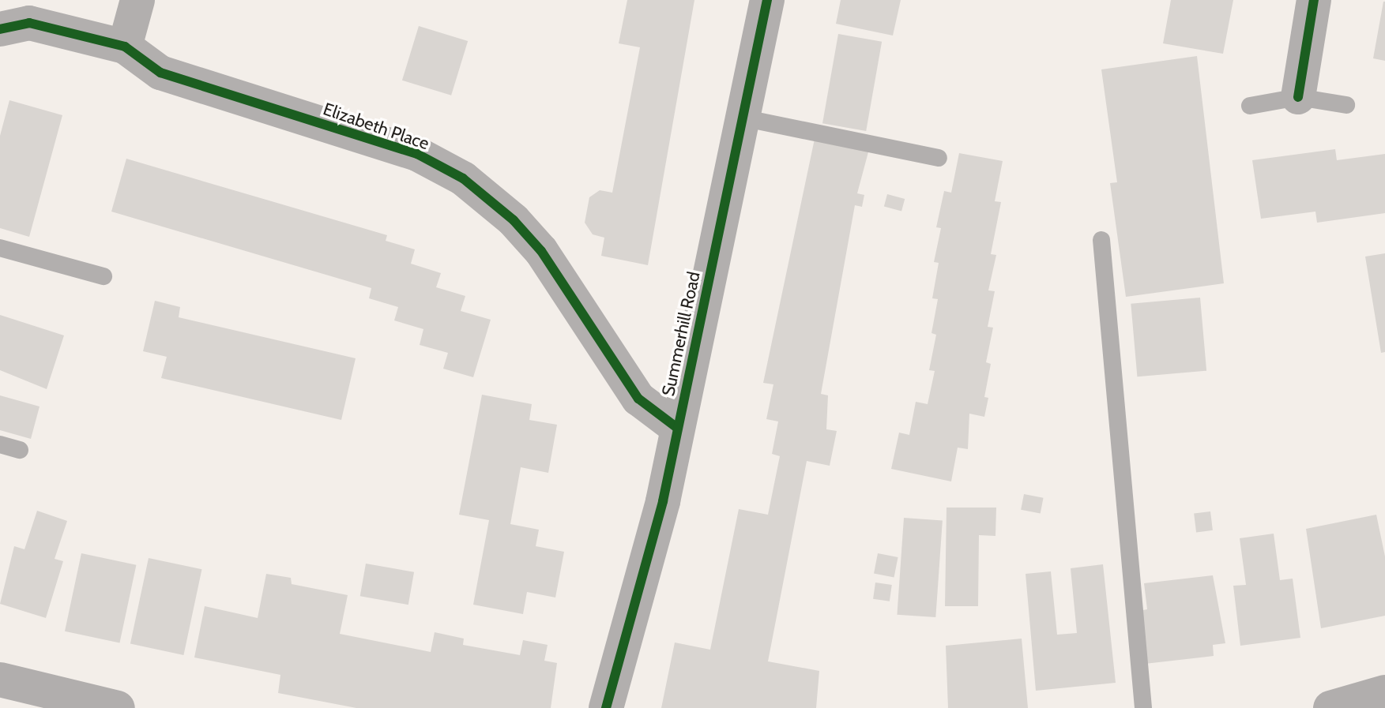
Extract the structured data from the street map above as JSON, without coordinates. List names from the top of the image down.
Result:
{
  "streets": {
    "street": ["Elizabeth Place", "Summerhill Road"]
  },
  "crossings": [
    ["Elizabeth Place", "Summerhill Road"]
  ]
}
